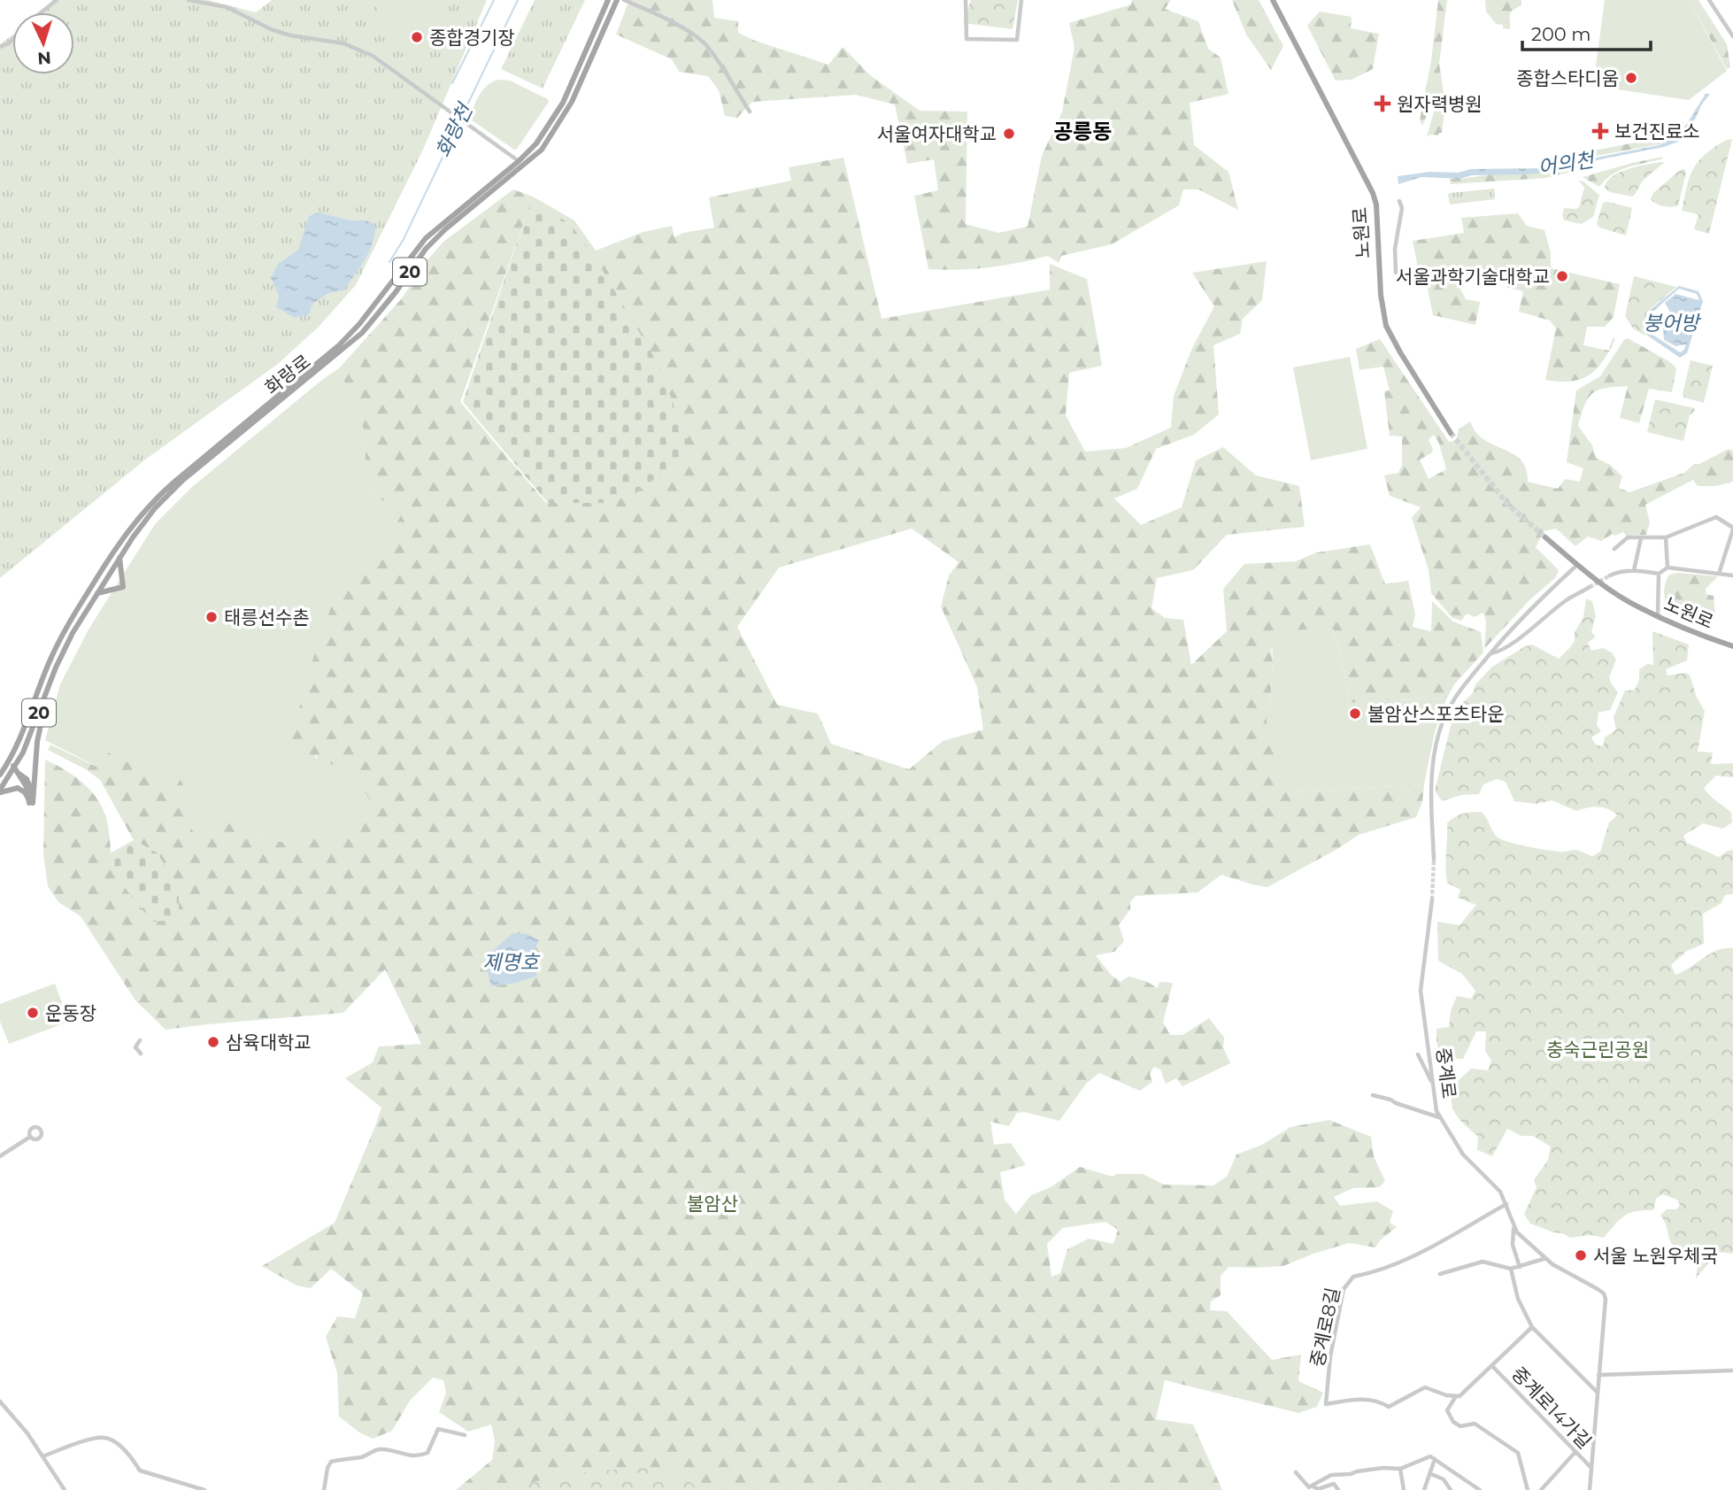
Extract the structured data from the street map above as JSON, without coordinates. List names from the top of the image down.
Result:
{
  "streets": {
    "main road": ["노원로", "20", "화랑로"],
    "street": ["중계로", "중계로8길", "중계로14가길"]
  },
  "crossings": [
    ["중계로", "중계로8길"],
    ["중계로", "중계로14가길"]
  ],
  "districts": ["공릉동"],
  "water": [
    "화랑천",
    "어의천",
    "붕어방",
    "제명호"
  ],
  "parks": ["충숙근린공원", "불암산"],
  "places": {
    "other": [
      "종합경기장",
      "종합스타디움",
      "서울여자대학교",
      "서울과학기술대학교",
      "태릉선수촌",
      "불암산스포츠타운",
      "운동장",
      "삼육대학교",
      "서울 노원우체국"
    ],
    "health": ["원자력병원", "보건진료소"]
  },
  "scale_bar": "200 m",
  "north": "bottom"
}
